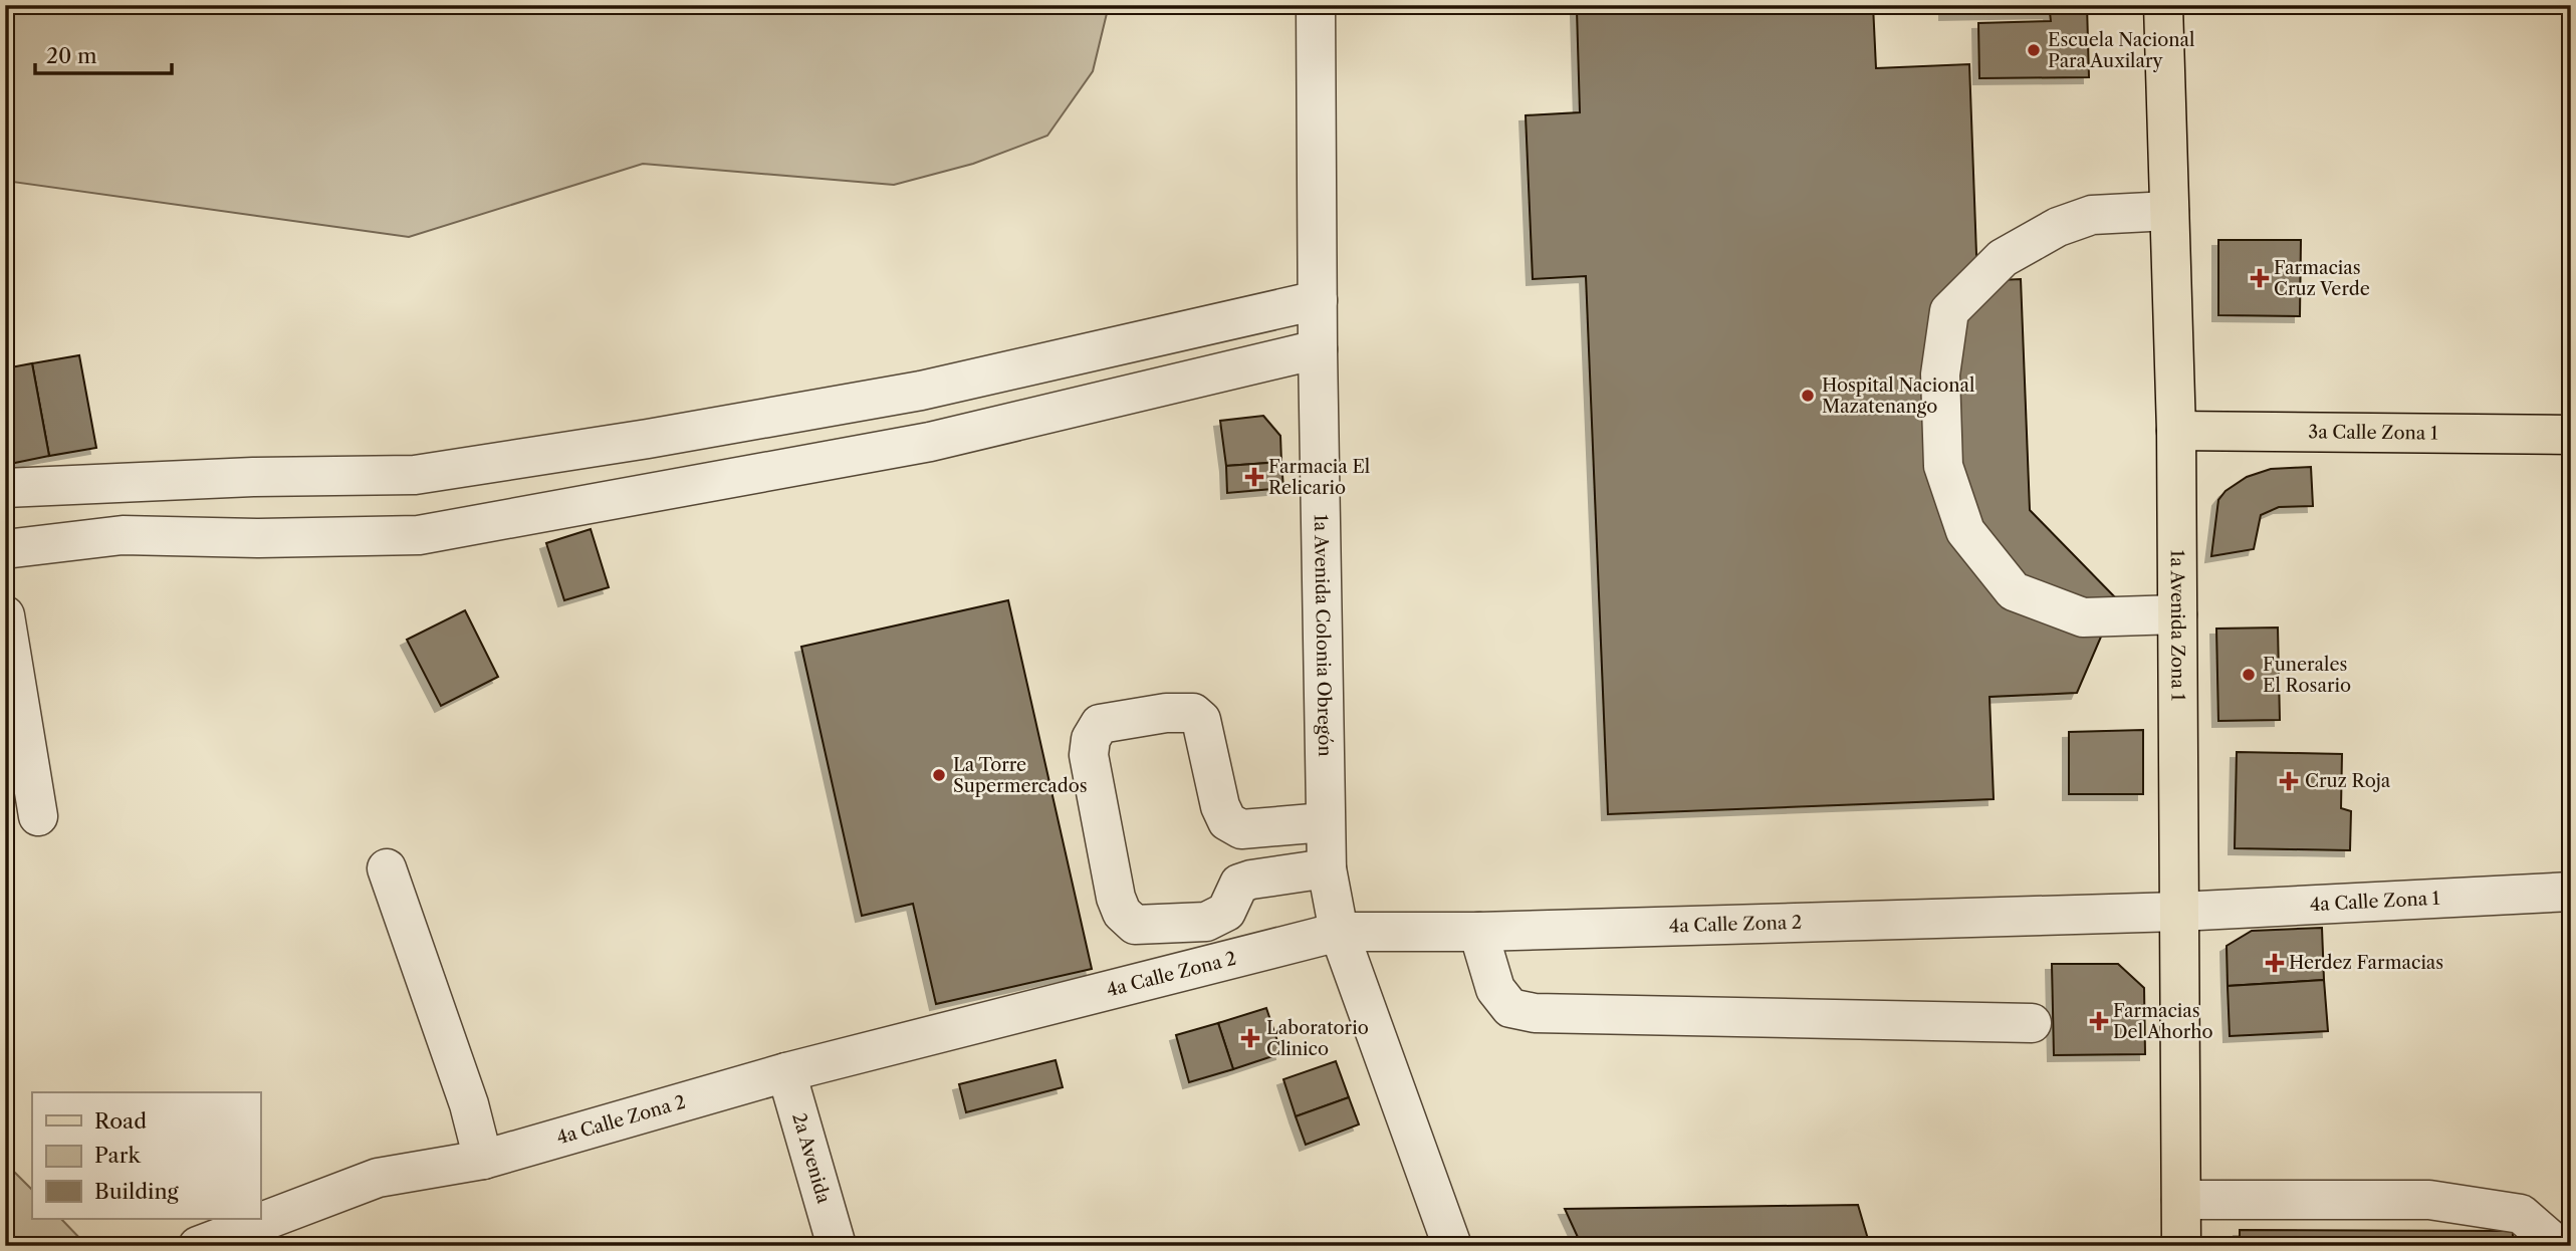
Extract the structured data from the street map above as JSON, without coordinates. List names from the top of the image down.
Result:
{
  "streets": {
    "main road": ["3a Calle Zona 1", "1a Avenida Zona 1"],
    "street": [
      "1a Avenida Colonia Obregón",
      "4a Calle Zona 1",
      "4a Calle Zona 2",
      "2a Avenida"
    ]
  },
  "crossings": [
    ["3a Calle Zona 1", "1a Avenida Zona 1"],
    ["1a Avenida Zona 1", "4a Calle Zona 1"],
    ["1a Avenida Zona 1", "4a Calle Zona 2"],
    ["1a Avenida Colonia Obregón", "4a Calle Zona 2"],
    ["4a Calle Zona 1", "4a Calle Zona 2"],
    ["4a Calle Zona 2", "2a Avenida"]
  ],
  "places": {
    "other": [
      "Escuela Nacional Para Auxilary",
      "Hospital Nacional Mazatenango",
      "Funerales El Rosario",
      "La Torre Supermercados"
    ],
    "health": [
      "Farmacias Cruz Verde",
      "Farmacia El Relicario",
      "Cruz Roja",
      "Herdez Farmacias",
      "Farmacias Del Ahorho",
      "Laboratorio Clinico"
    ]
  },
  "legend": ["Road", "Park", "Building"],
  "scale_bar": "20 m"
}
